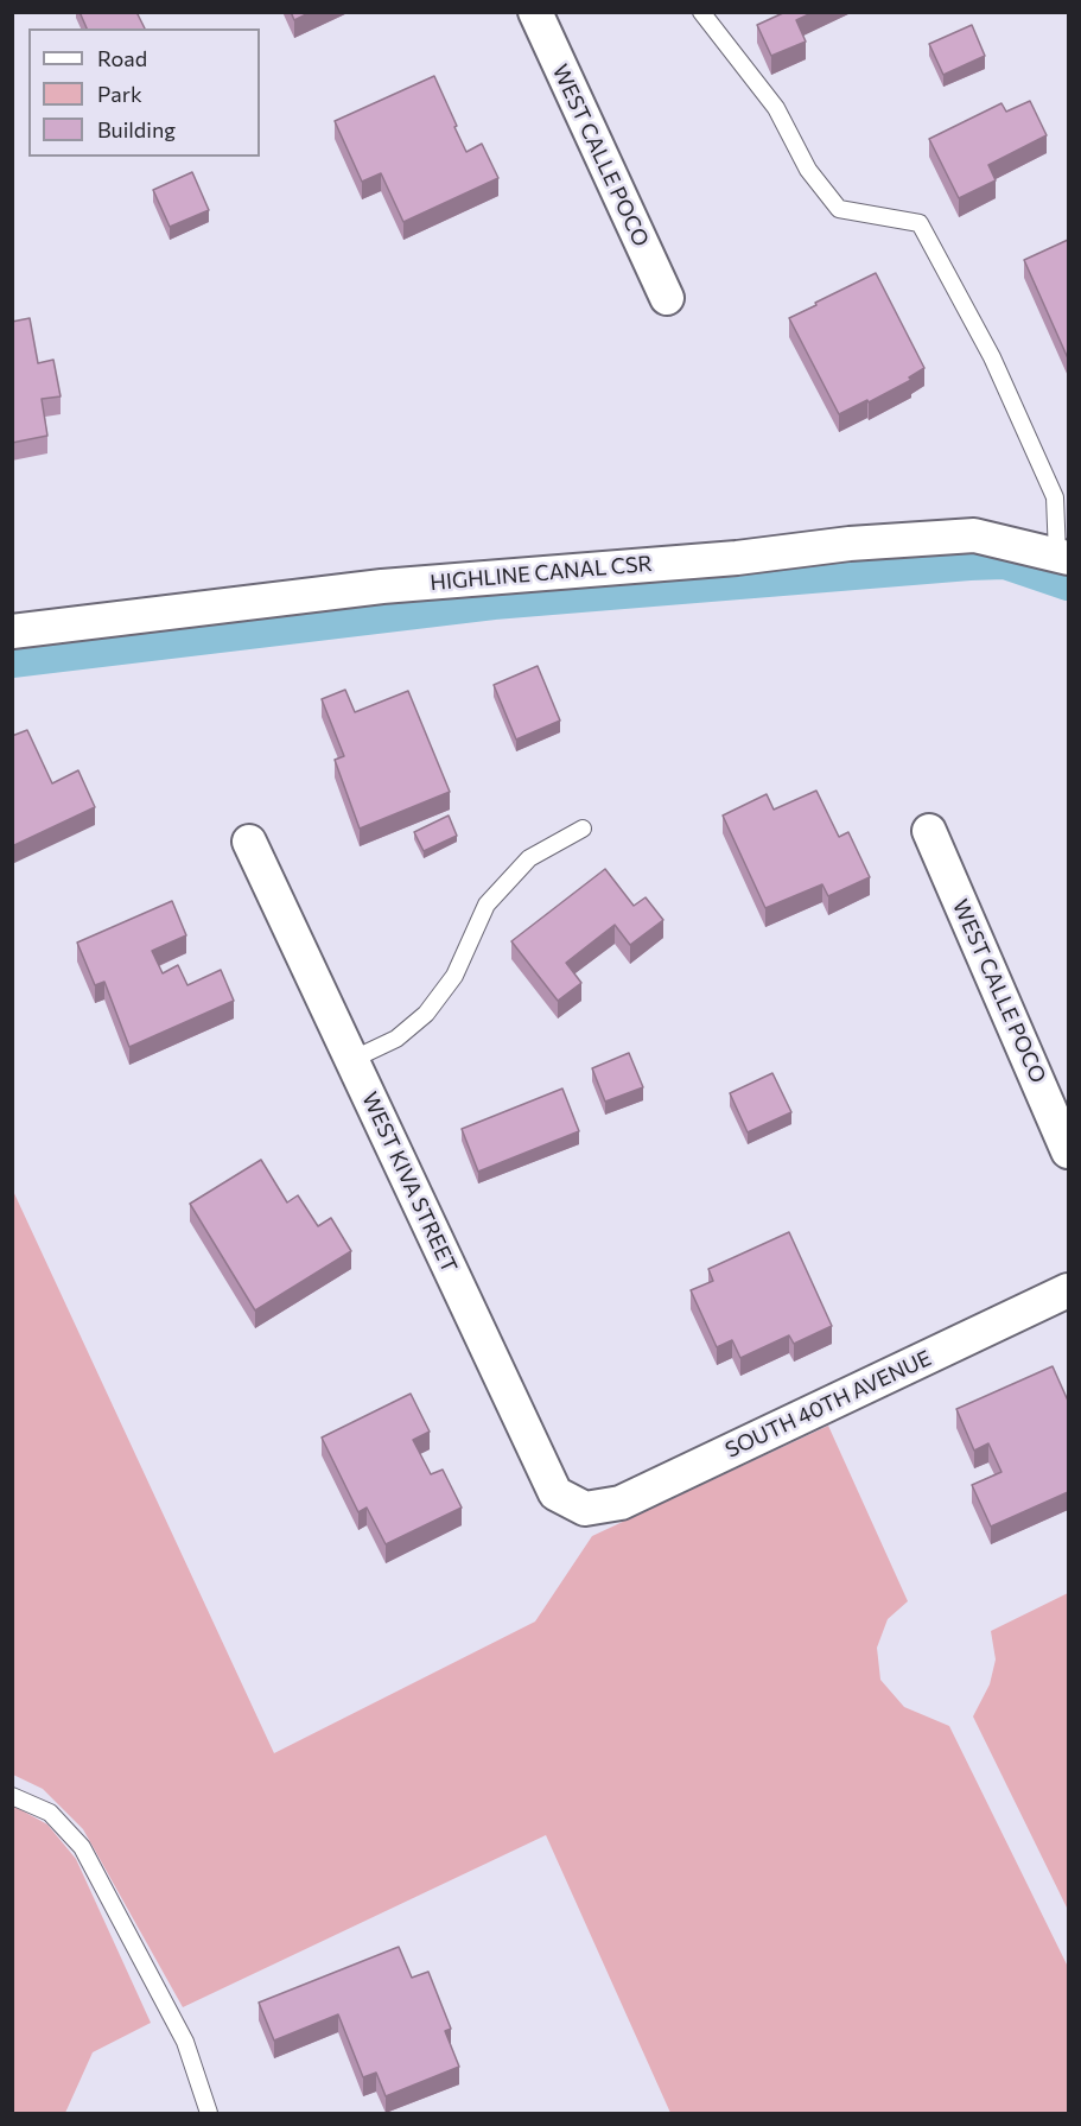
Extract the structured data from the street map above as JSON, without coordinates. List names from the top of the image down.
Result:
{
  "streets": {
    "street": [
      "WEST CALLE POCO",
      "HIGHLINE CANAL CSR",
      "WEST KIVA STREET",
      "SOUTH 40TH AVENUE"
    ]
  },
  "crossings": [
    ["WEST KIVA STREET", "SOUTH 40TH AVENUE"]
  ],
  "legend": ["Road", "Park", "Building"]
}
